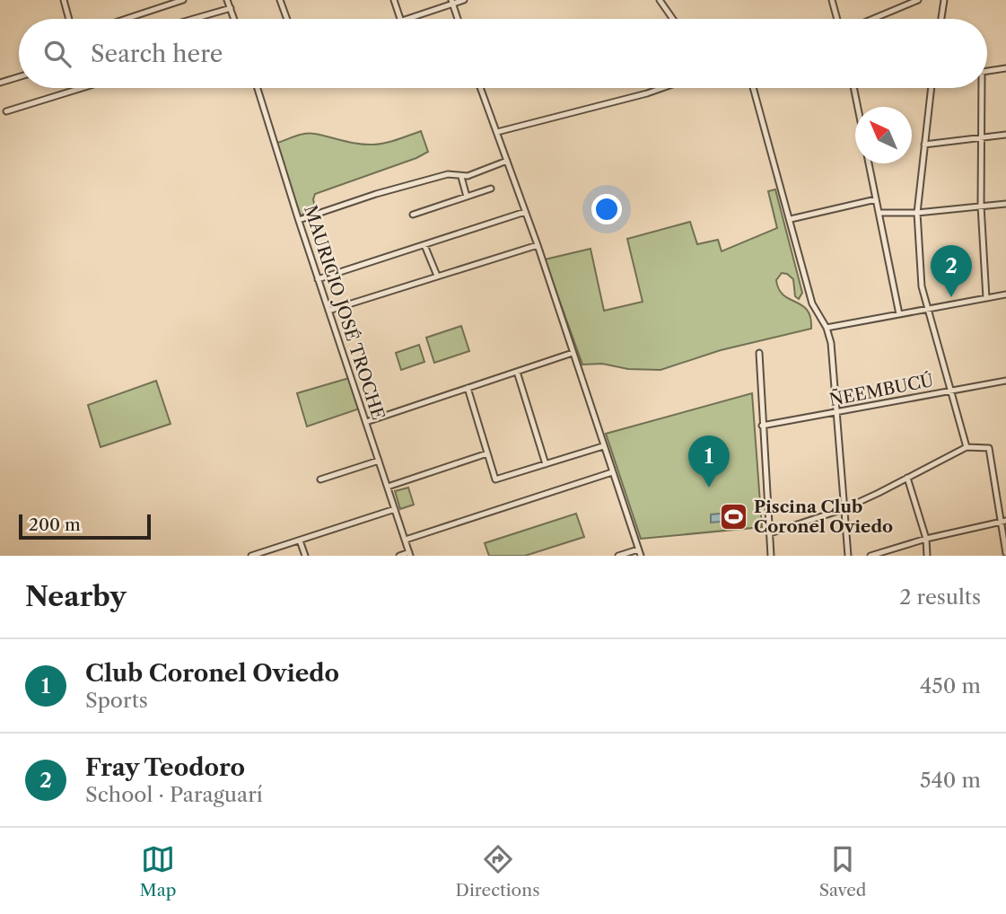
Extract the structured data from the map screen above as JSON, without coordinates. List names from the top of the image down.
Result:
{
  "streets": {
    "street": ["MAURICIO JOSÉ TROCHE", "ÑEEMBUCÚ"]
  },
  "places": {
    "sports": ["Piscina Club Coronel Oviedo"]
  },
  "scale_bar": "200 m",
  "north": "top left",
  "page": {
    "search": "Search here",
    "pins": ["2", "1"],
    "scale": "200 m",
    "heading": ["Nearby", "2 results"],
    "list": [
      {
        "mark": "1",
        "name": "Club Coronel Oviedo",
        "note": "Sports",
        "value": "450 m"
      },
      {
        "mark": "2",
        "name": "Fray Teodoro",
        "note": "School · Paraguarí",
        "value": "540 m"
      }
    ],
    "nav": ["Map", "Directions", "Saved"]
  }
}
